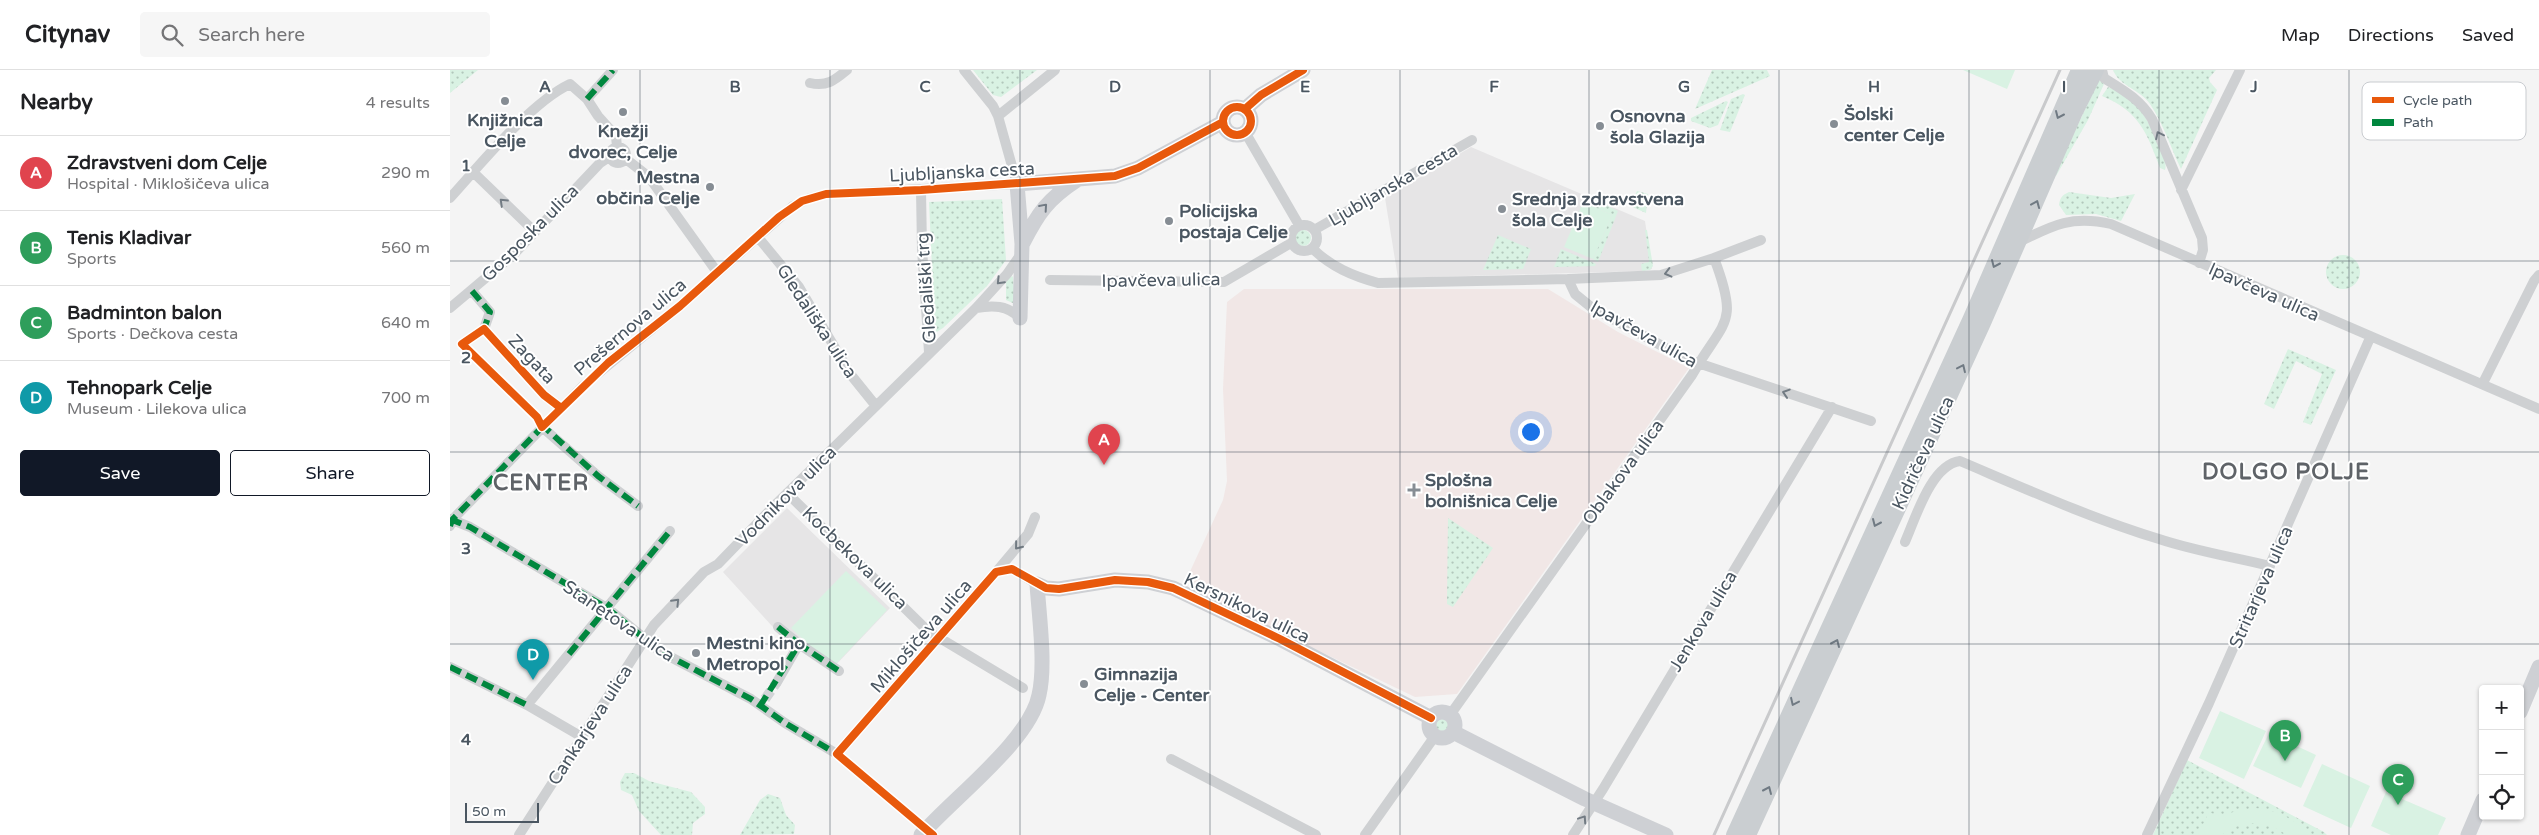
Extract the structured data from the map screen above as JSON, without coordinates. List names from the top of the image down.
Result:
{
  "streets": {
    "main road": ["Kidričeva ulica"],
    "street": [
      "Ljubljanska cesta",
      "Gosposka ulica",
      "Ipavčeva ulica",
      "Gledališki trg",
      "Gledališka ulica",
      "Prešernova ulica",
      "Zagata",
      "Oblakova ulica",
      "Vodnikova ulica",
      "Kocbekova ulica",
      "Stritarjeva ulica",
      "Kersnikova ulica",
      "Stanetova ulica",
      "Jenkova ulica",
      "Miklošičeva ulica",
      "Cankarjeva ulica"
    ]
  },
  "crossings": [
    ["Ljubljanska cesta", "Ipavčeva ulica"],
    ["Ljubljanska cesta", "Gledališki trg"],
    ["Ljubljanska cesta", "Gledališka ulica"],
    ["Ljubljanska cesta", "Prešernova ulica"],
    ["Ipavčeva ulica", "Oblakova ulica"],
    ["Ipavčeva ulica", "Stritarjeva ulica"],
    ["Ipavčeva ulica", "Jenkova ulica"],
    ["Gledališki trg", "Vodnikova ulica"],
    ["Gledališka ulica", "Vodnikova ulica"],
    ["Prešernova ulica", "Zagata"],
    ["Prešernova ulica", "Stanetova ulica"],
    ["Oblakova ulica", "Kersnikova ulica"],
    ["Vodnikova ulica", "Kocbekova ulica"],
    ["Vodnikova ulica", "Stanetova ulica"],
    ["Vodnikova ulica", "Cankarjeva ulica"],
    ["Kocbekova ulica", "Miklošičeva ulica"],
    ["Stanetova ulica", "Miklošičeva ulica"],
    ["Stanetova ulica", "Cankarjeva ulica"]
  ],
  "districts": ["DOLGO POLJE", "CENTER"],
  "places": {
    "other": [
      "Knjižnica Celje",
      "Knežji dvorec, Celje",
      "Šolski center Celje",
      "Osnovna šola Glazija",
      "Mestna občina Celje",
      "Srednja zdravstvena šola Celje",
      "Policijska postaja Celje",
      "Mestni kino Metropol",
      "Gimnazija Celje - Center"
    ],
    "health": ["Splošna bolnišnica Celje"]
  },
  "legend": ["Cycle path", "Path"],
  "scale_bar": "50 m",
  "page": {
    "header": "Citynav",
    "search": "Search here",
    "nav": ["Map", "Directions", "Saved"],
    "heading": ["Nearby", "4 results"],
    "list": [
      {
        "mark": "A",
        "name": "Zdravstveni dom Celje",
        "note": "Hospital · Miklošičeva ulica",
        "value": "290 m"
      },
      {
        "mark": "B",
        "name": "Tenis Kladivar",
        "note": "Sports",
        "value": "560 m"
      },
      {
        "mark": "C",
        "name": "Badminton balon",
        "note": "Sports · Dečkova cesta",
        "value": "640 m"
      },
      {
        "mark": "D",
        "name": "Tehnopark Celje",
        "note": "Museum · Lilekova ulica",
        "value": "700 m"
      }
    ],
    "pins": [
      "A",
      "D",
      "B",
      "C"
    ],
    "buttons": ["Save", "Share"],
    "map_buttons": ["+", "−"],
    "scale": "50 m"
  },
  "grid": {
    "columns": [
      "A",
      "B",
      "C",
      "D",
      "E",
      "F",
      "G",
      "H",
      "I",
      "J"
    ],
    "rows": [
      "1",
      "2",
      "3",
      "4"
    ]
  }
}
